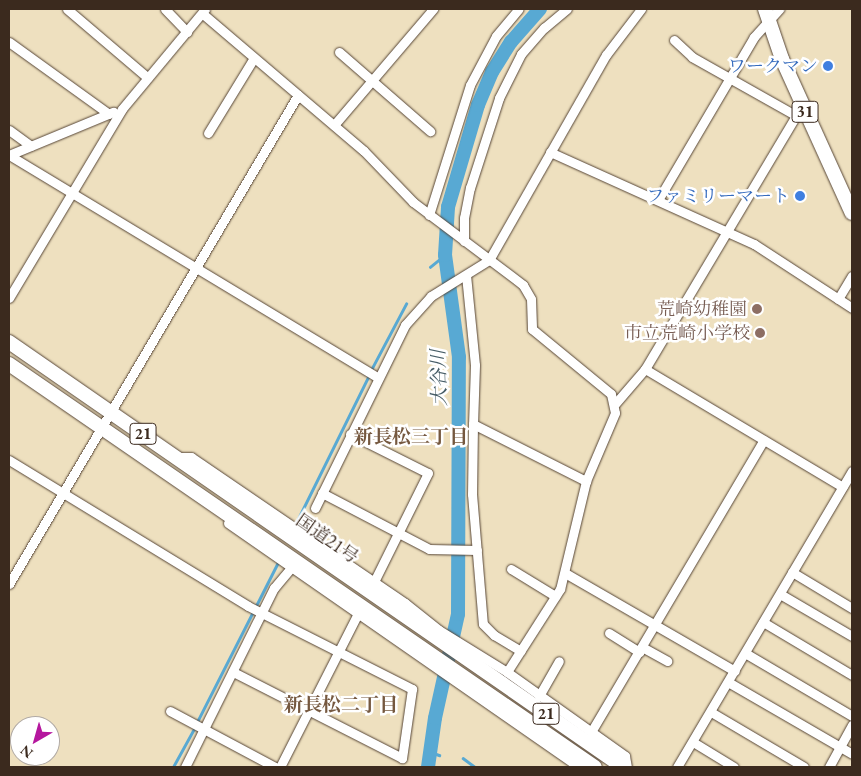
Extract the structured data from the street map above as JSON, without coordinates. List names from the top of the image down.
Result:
{
  "streets": {
    "main road": ["31", "21", "国道21号"]
  },
  "districts": ["新長松三丁目", "新長松二丁目"],
  "water": ["大谷川"],
  "places": [
    "ワークマン",
    "ファミリーマート",
    "荒崎幼稚園",
    "市立荒崎小学校"
  ],
  "north": "bottom left"
}
